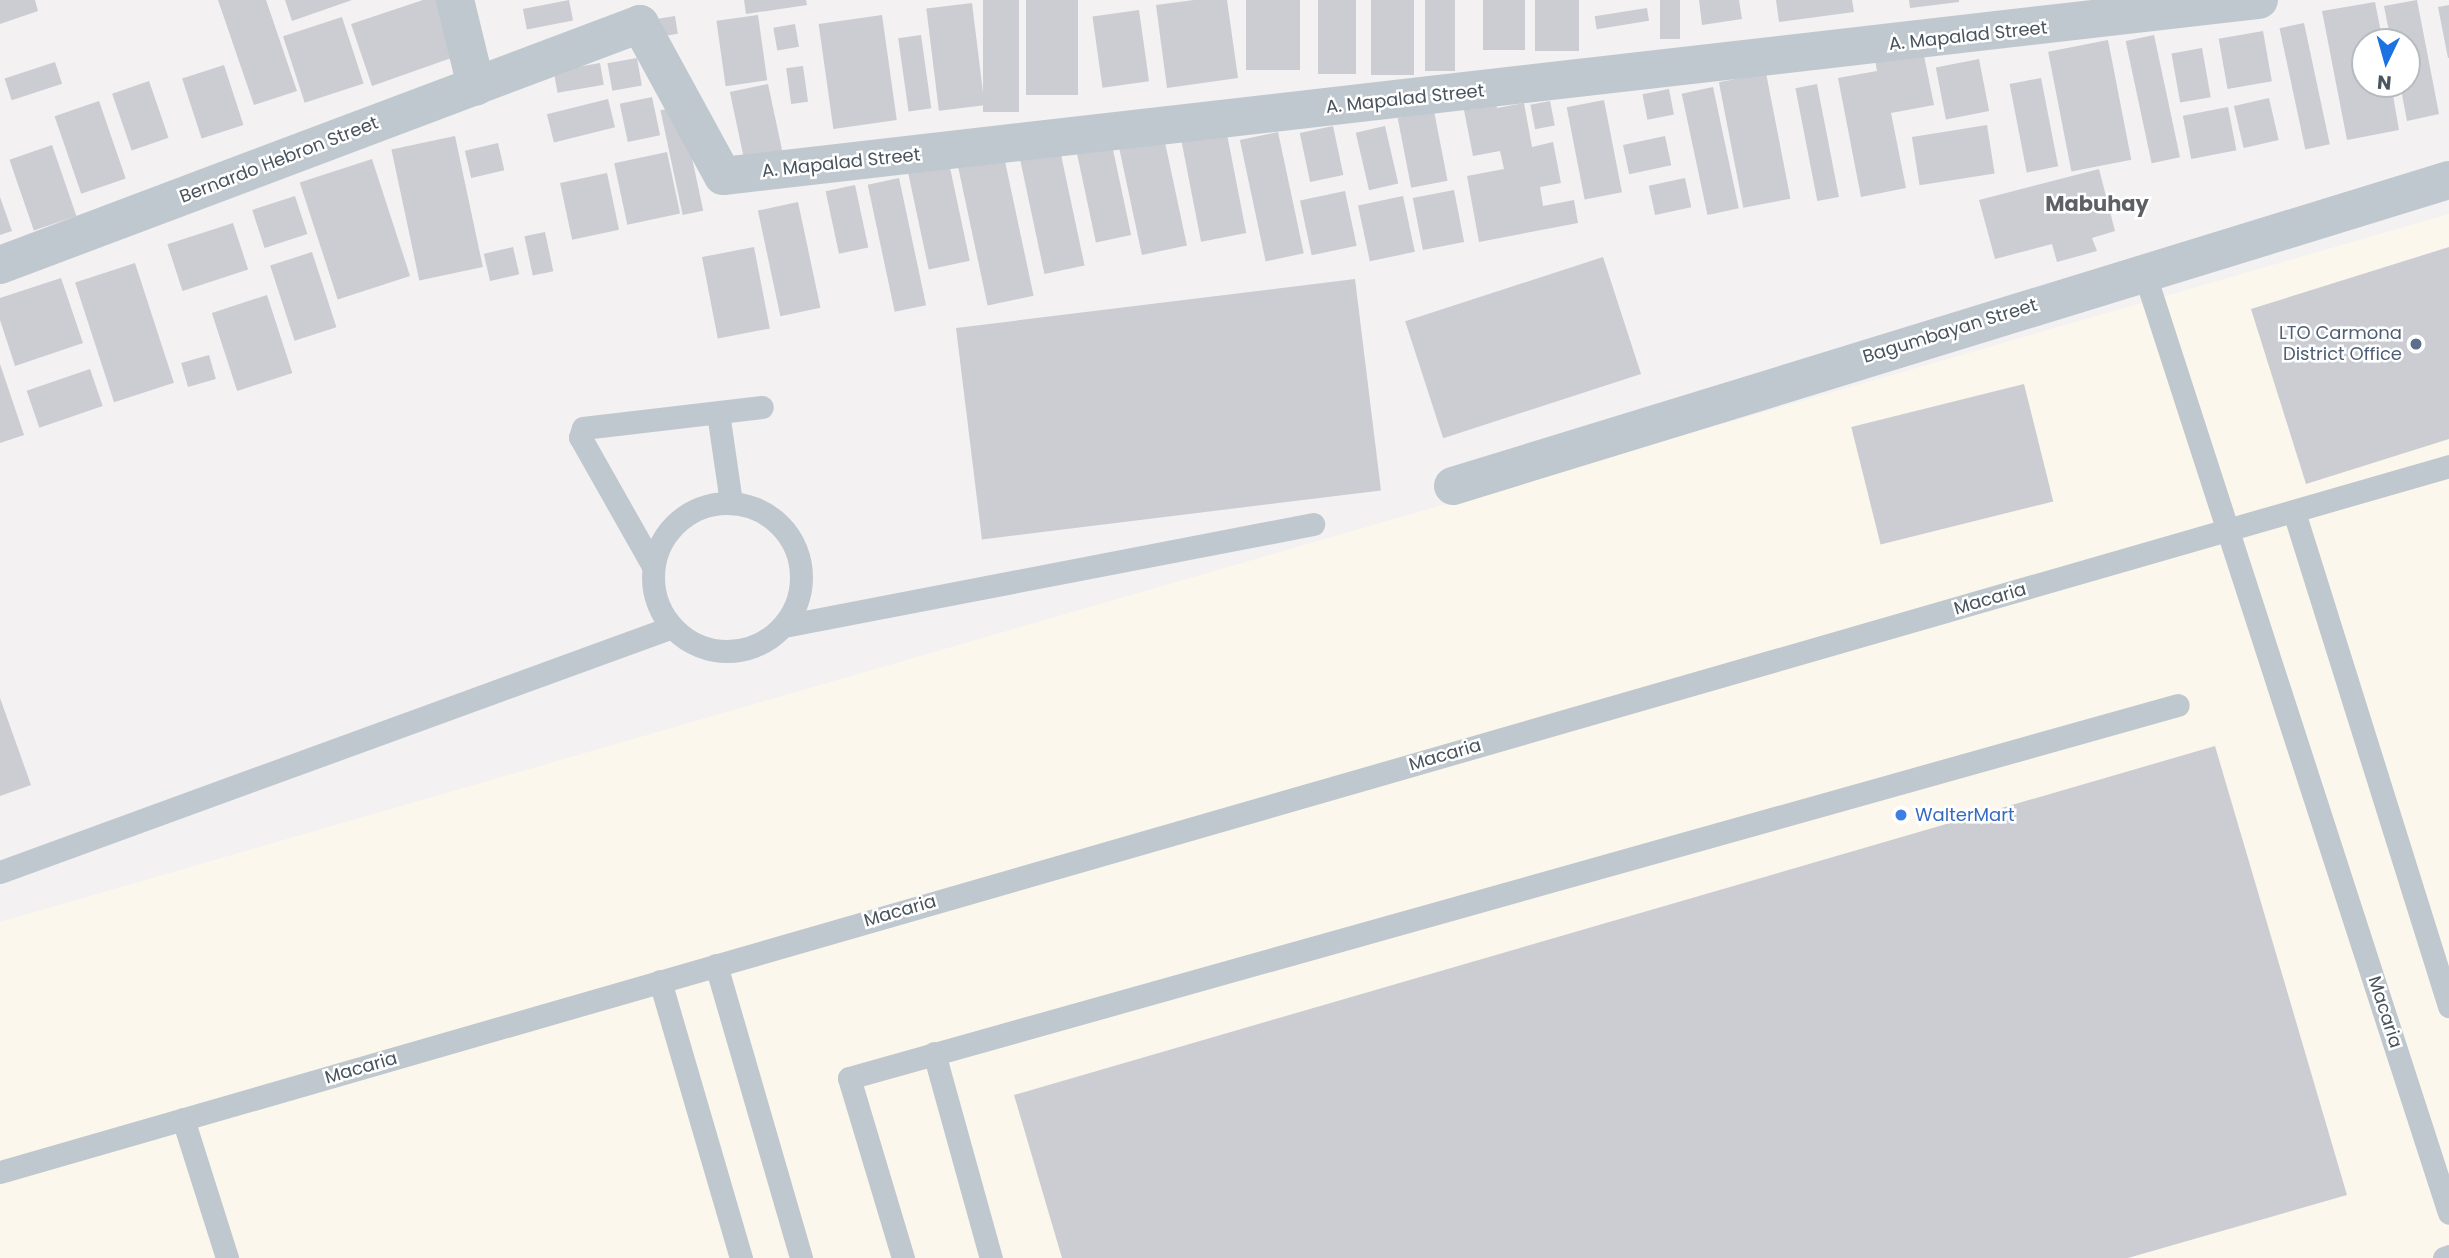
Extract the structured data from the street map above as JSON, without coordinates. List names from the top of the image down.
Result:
{
  "streets": {
    "street": ["A. Mapalad Street", "Bernardo Hebron Street", "Bagumbayan Street"],
    "lane": ["Macaria"]
  },
  "crossings": [
    ["A. Mapalad Street", "Bernardo Hebron Street"]
  ],
  "districts": ["Mabuhay"],
  "places": ["LTO Carmona District Office", "WalterMart"],
  "north": "bottom"
}
